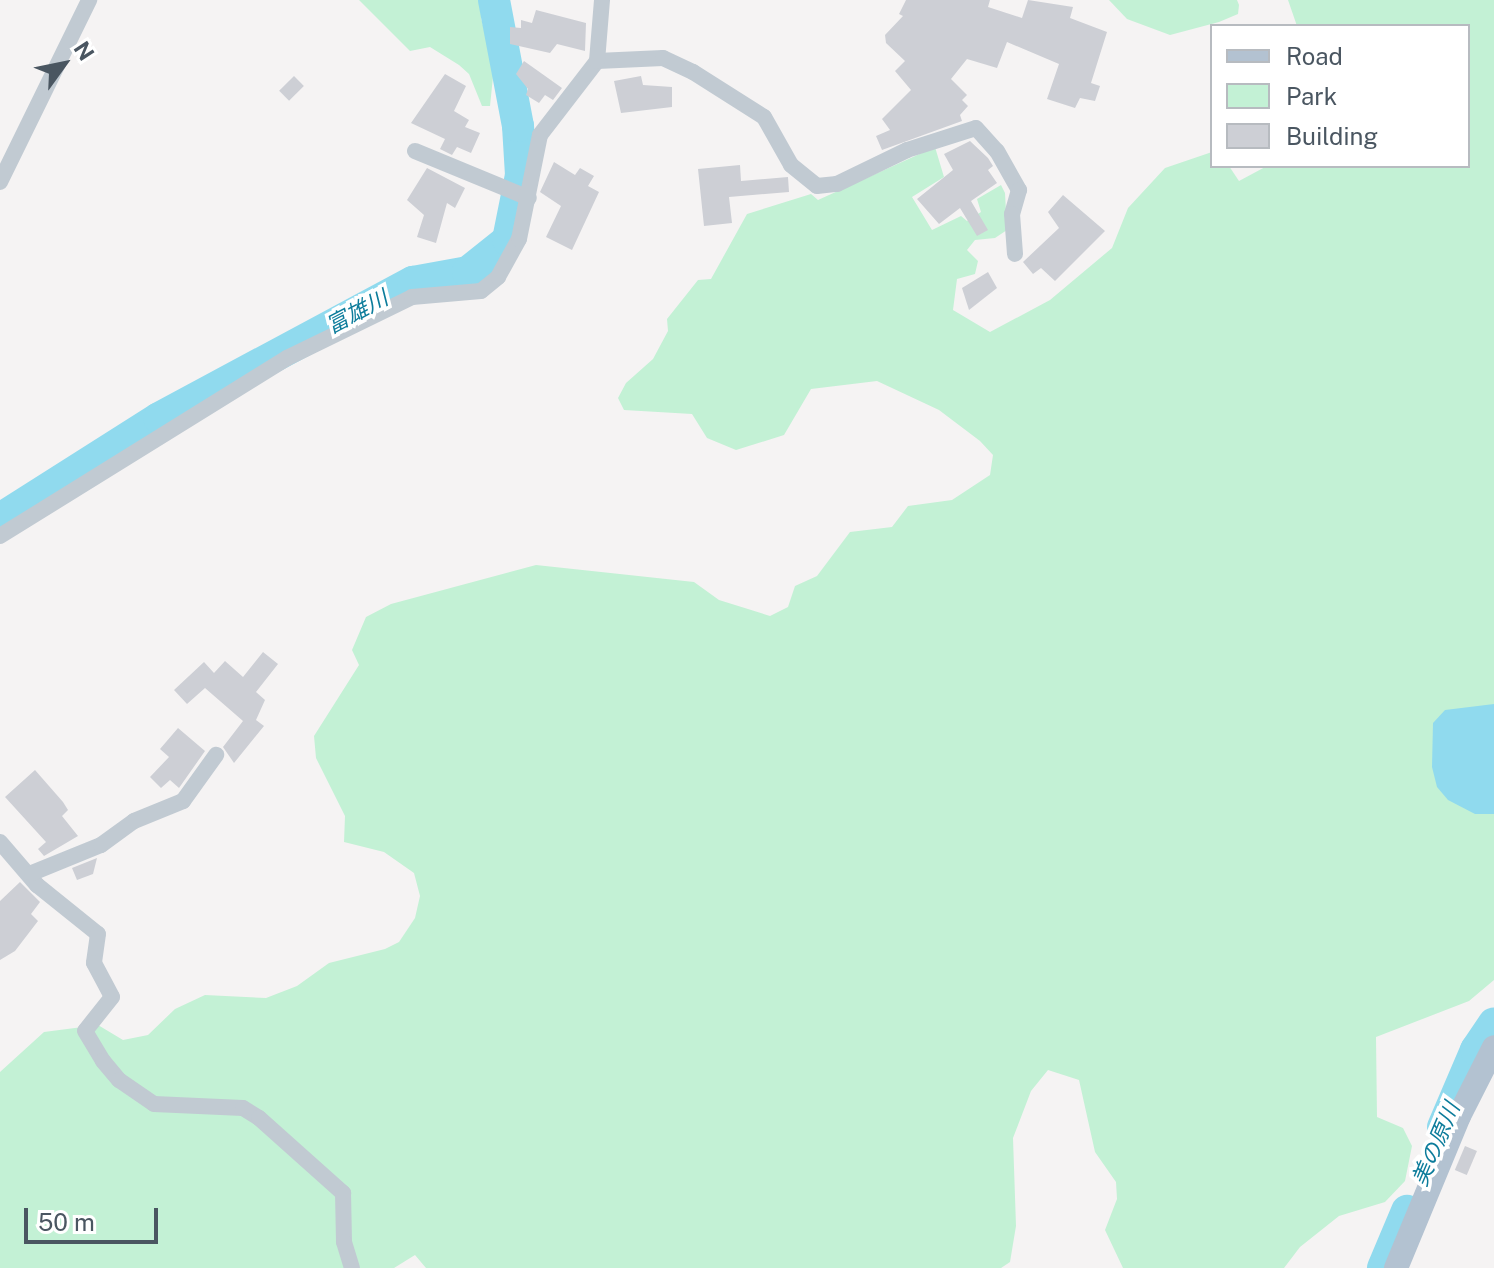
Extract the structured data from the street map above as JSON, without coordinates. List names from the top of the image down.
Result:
{
  "water": ["富雄川", "美の原川"],
  "legend": ["Road", "Park", "Building"],
  "scale_bar": "50 m",
  "north": "top right"
}
